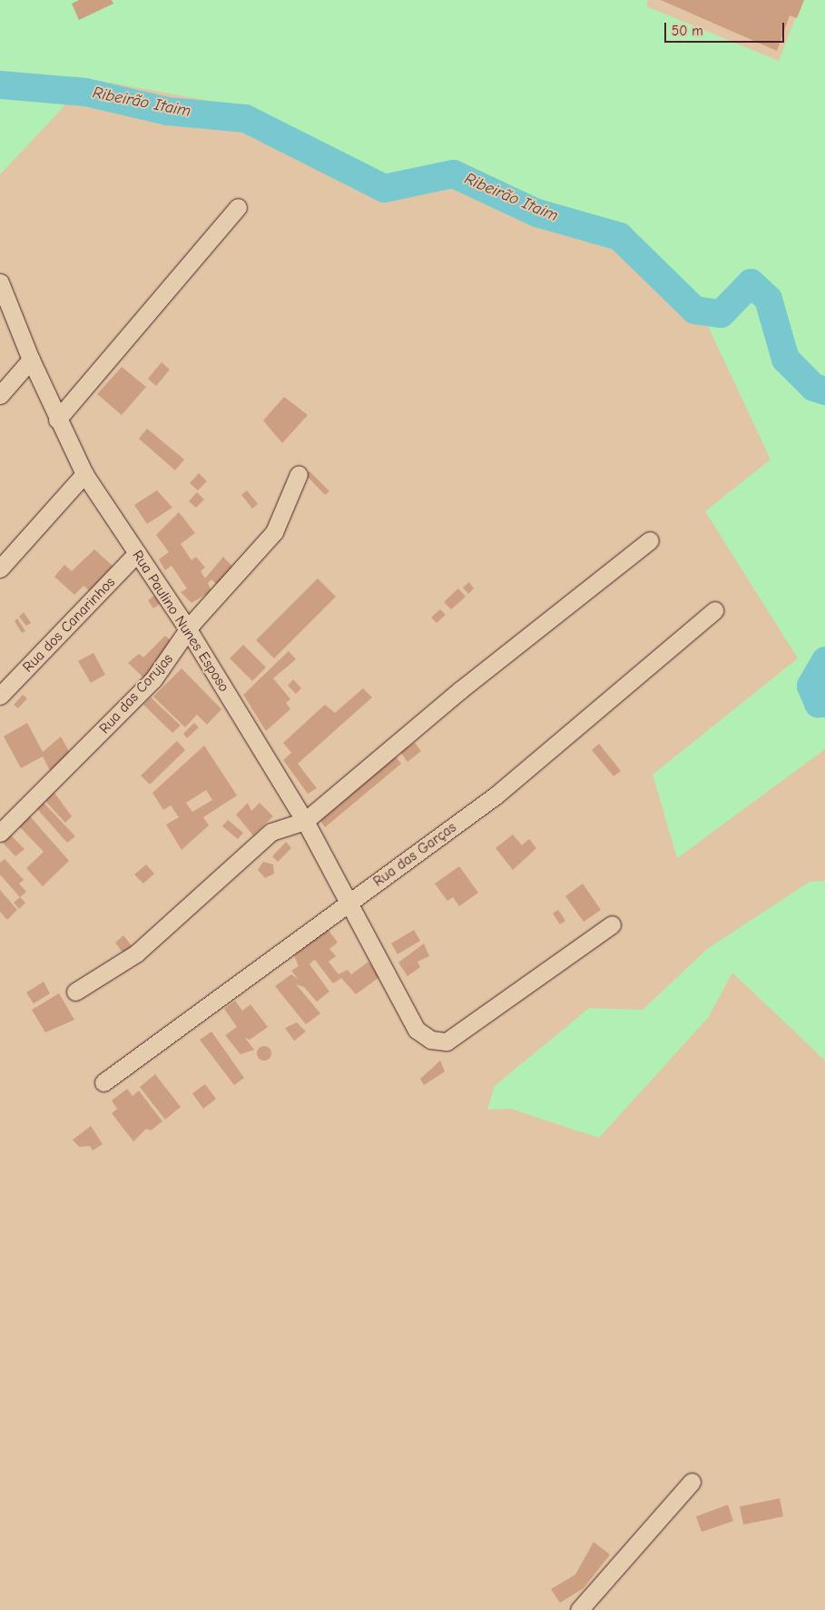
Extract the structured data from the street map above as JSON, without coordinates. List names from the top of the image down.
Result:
{
  "streets": {
    "street": [
      "Rua Paulino Nunes Esposo",
      "Rua dos Canarinhos",
      "Rua das Corujas",
      "Rua das Garças"
    ]
  },
  "crossings": [
    ["Rua Paulino Nunes Esposo", "Rua dos Canarinhos"],
    ["Rua Paulino Nunes Esposo", "Rua das Corujas"],
    ["Rua Paulino Nunes Esposo", "Rua das Garças"]
  ],
  "water": ["Ribeirão Itaim"],
  "scale_bar": "50 m"
}
